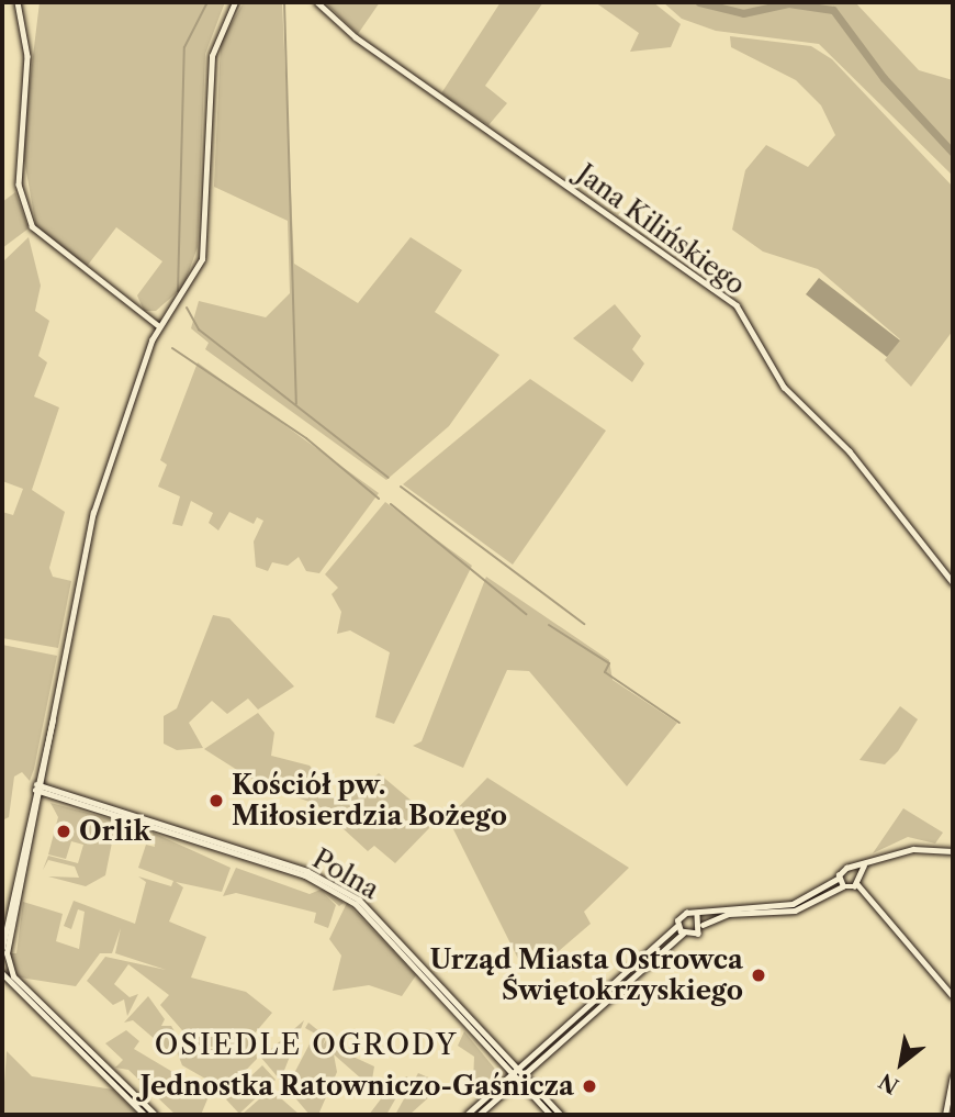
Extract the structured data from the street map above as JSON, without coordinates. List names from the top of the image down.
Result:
{
  "streets": {
    "street": ["Jana Kilińskiego", "Polna"]
  },
  "districts": ["OSIEDLE OGRODY"],
  "places": [
    "Kościół pw. Miłosierdzia Bożego",
    "Orlik",
    "Urząd Miasta Ostrowca Świętokrzyskiego",
    "Jednostka Ratowniczo-Gaśnicza"
  ],
  "north": "bottom left"
}
